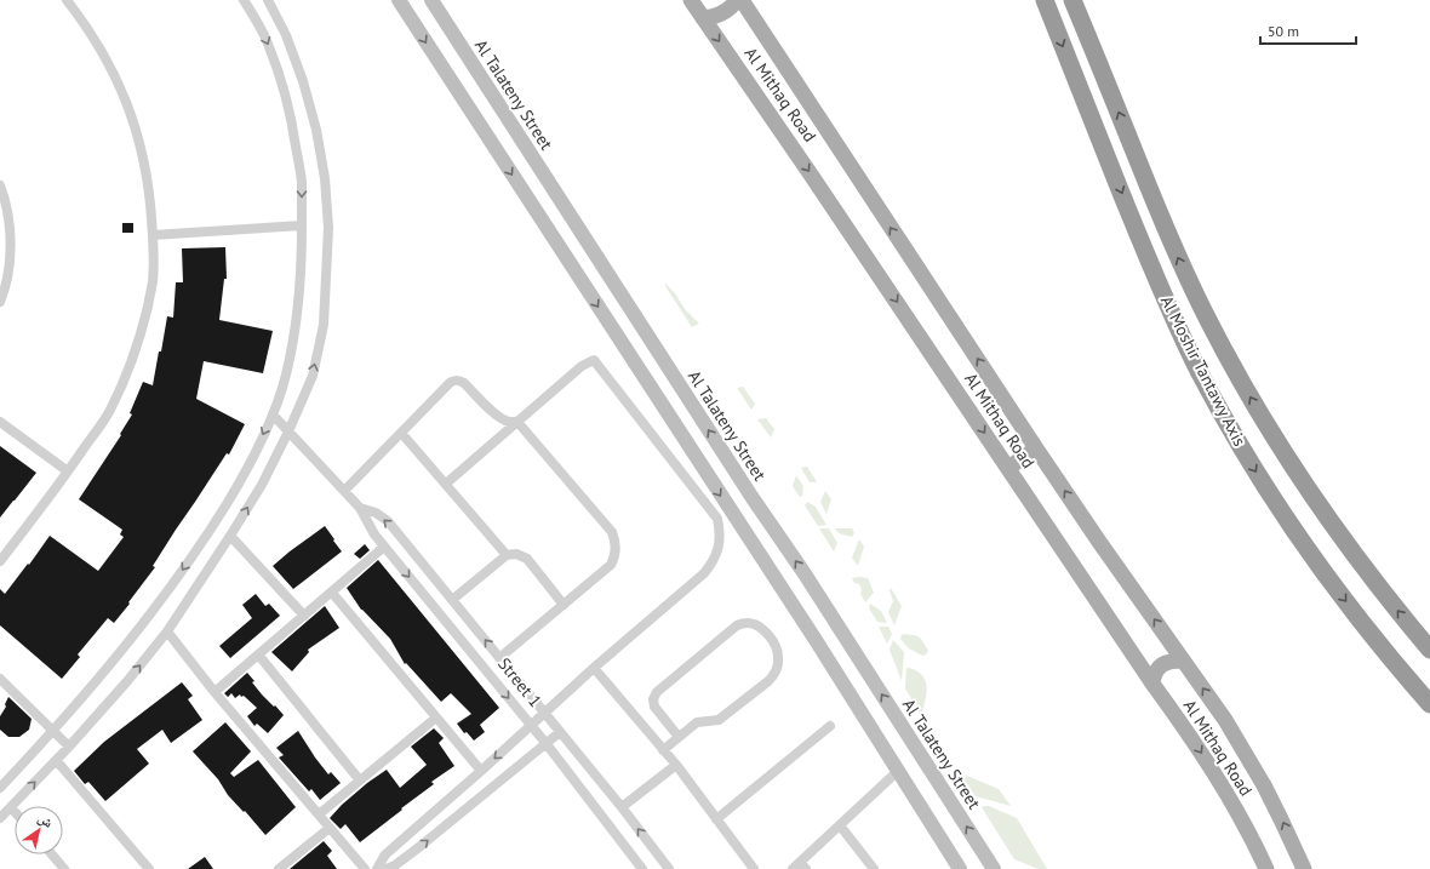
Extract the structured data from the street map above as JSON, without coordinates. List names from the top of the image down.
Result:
{
  "streets": {
    "highway": ["Al Moshir Tantawy Axis"],
    "main road": ["Al Talateny Street", "Al Mithaq Road"],
    "street": ["Street 1"]
  },
  "scale_bar": "50 m",
  "north": "top right"
}
